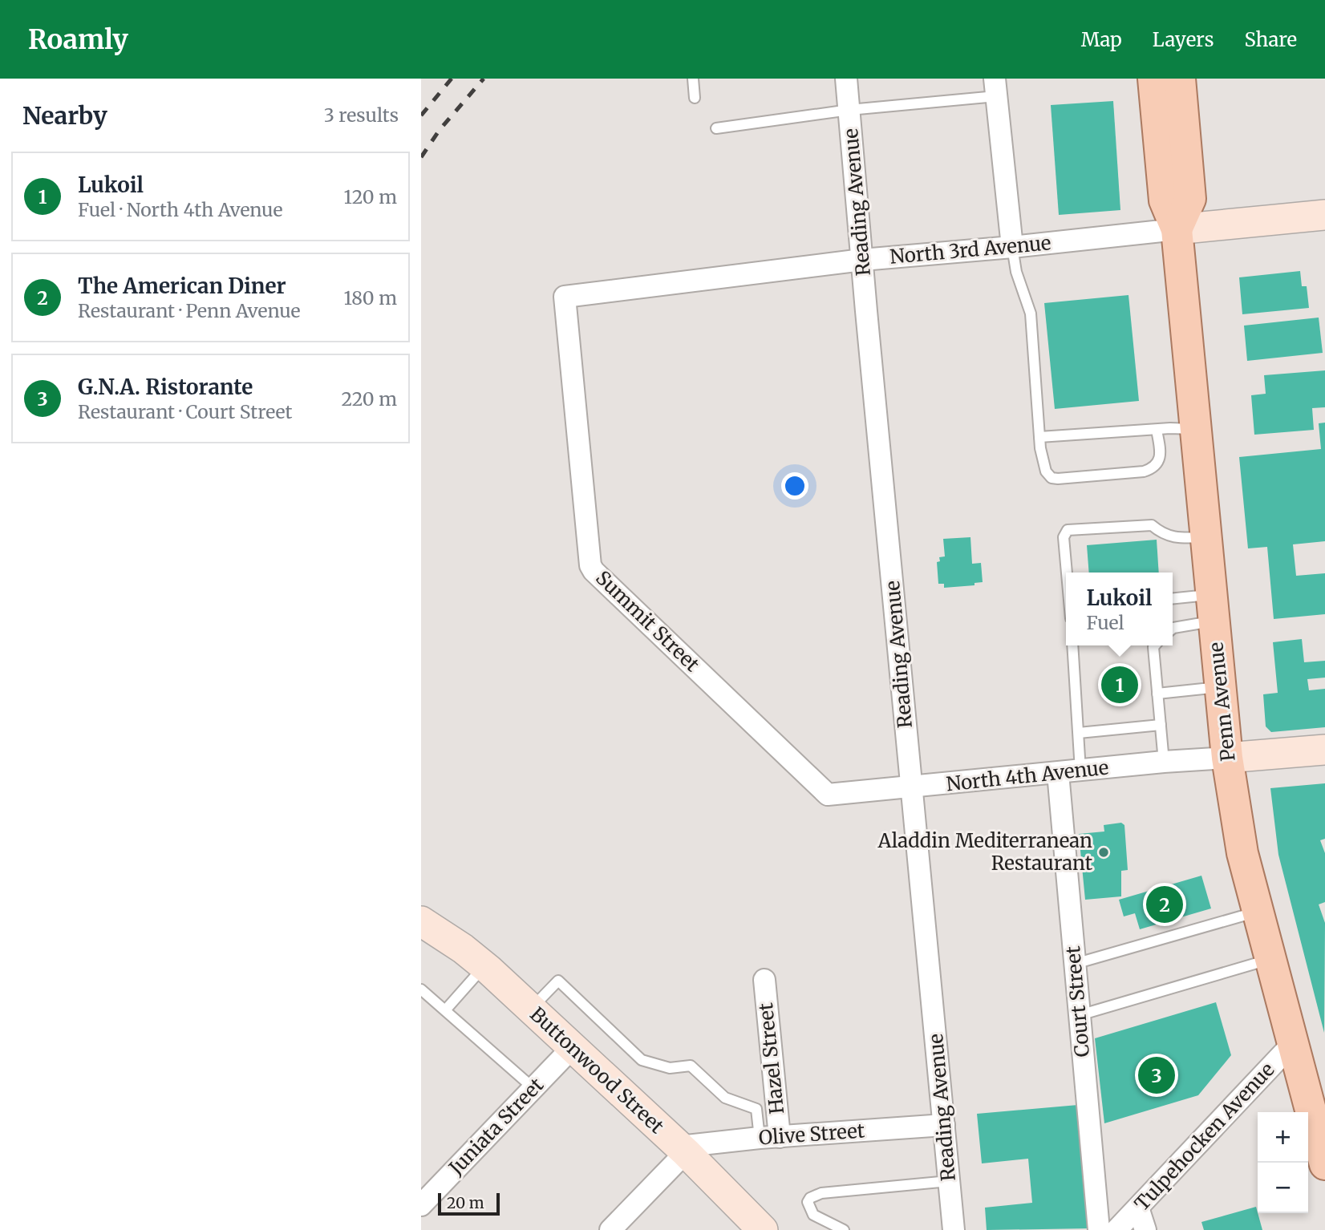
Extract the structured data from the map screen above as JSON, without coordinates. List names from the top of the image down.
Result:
{
  "streets": {
    "main road": ["Penn Avenue"],
    "street": [
      "Reading Avenue",
      "North 3rd Avenue",
      "Summit Street",
      "North 4th Avenue",
      "Court Street",
      "Hazel Street",
      "Buttonwood Street",
      "Juniata Street",
      "Olive Street",
      "Tulpehocken Avenue"
    ]
  },
  "crossings": [
    ["Reading Avenue", "North 3rd Avenue"],
    ["Reading Avenue", "North 4th Avenue"],
    ["Reading Avenue", "Olive Street"],
    ["North 3rd Avenue", "Summit Street"],
    ["North 3rd Avenue", "Penn Avenue"],
    ["Summit Street", "North 4th Avenue"],
    ["Penn Avenue", "North 4th Avenue"],
    ["Penn Avenue", "Tulpehocken Avenue"],
    ["North 4th Avenue", "Court Street"],
    ["Hazel Street", "Olive Street"],
    ["Buttonwood Street", "Juniata Street"],
    ["Buttonwood Street", "Olive Street"]
  ],
  "places": ["Aladdin Mediterranean Restaurant"],
  "scale_bar": "20 m",
  "page": {
    "header": "Roamly",
    "nav": ["Map", "Layers", "Share"],
    "heading": ["Nearby", "3 results"],
    "list": [
      {
        "mark": "1",
        "name": "Lukoil",
        "note": "Fuel · North 4th Avenue",
        "value": "120 m"
      },
      {
        "mark": "2",
        "name": "The American Diner",
        "note": "Restaurant · Penn Avenue",
        "value": "180 m"
      },
      {
        "mark": "3",
        "name": "G.N.A. Ristorante",
        "note": "Restaurant · Court Street",
        "value": "220 m"
      }
    ],
    "popup": ["Lukoil", "Fuel"],
    "pins": ["1", "2", "3"],
    "map_buttons": ["+", "−"],
    "scale": "20 m"
  }
}
